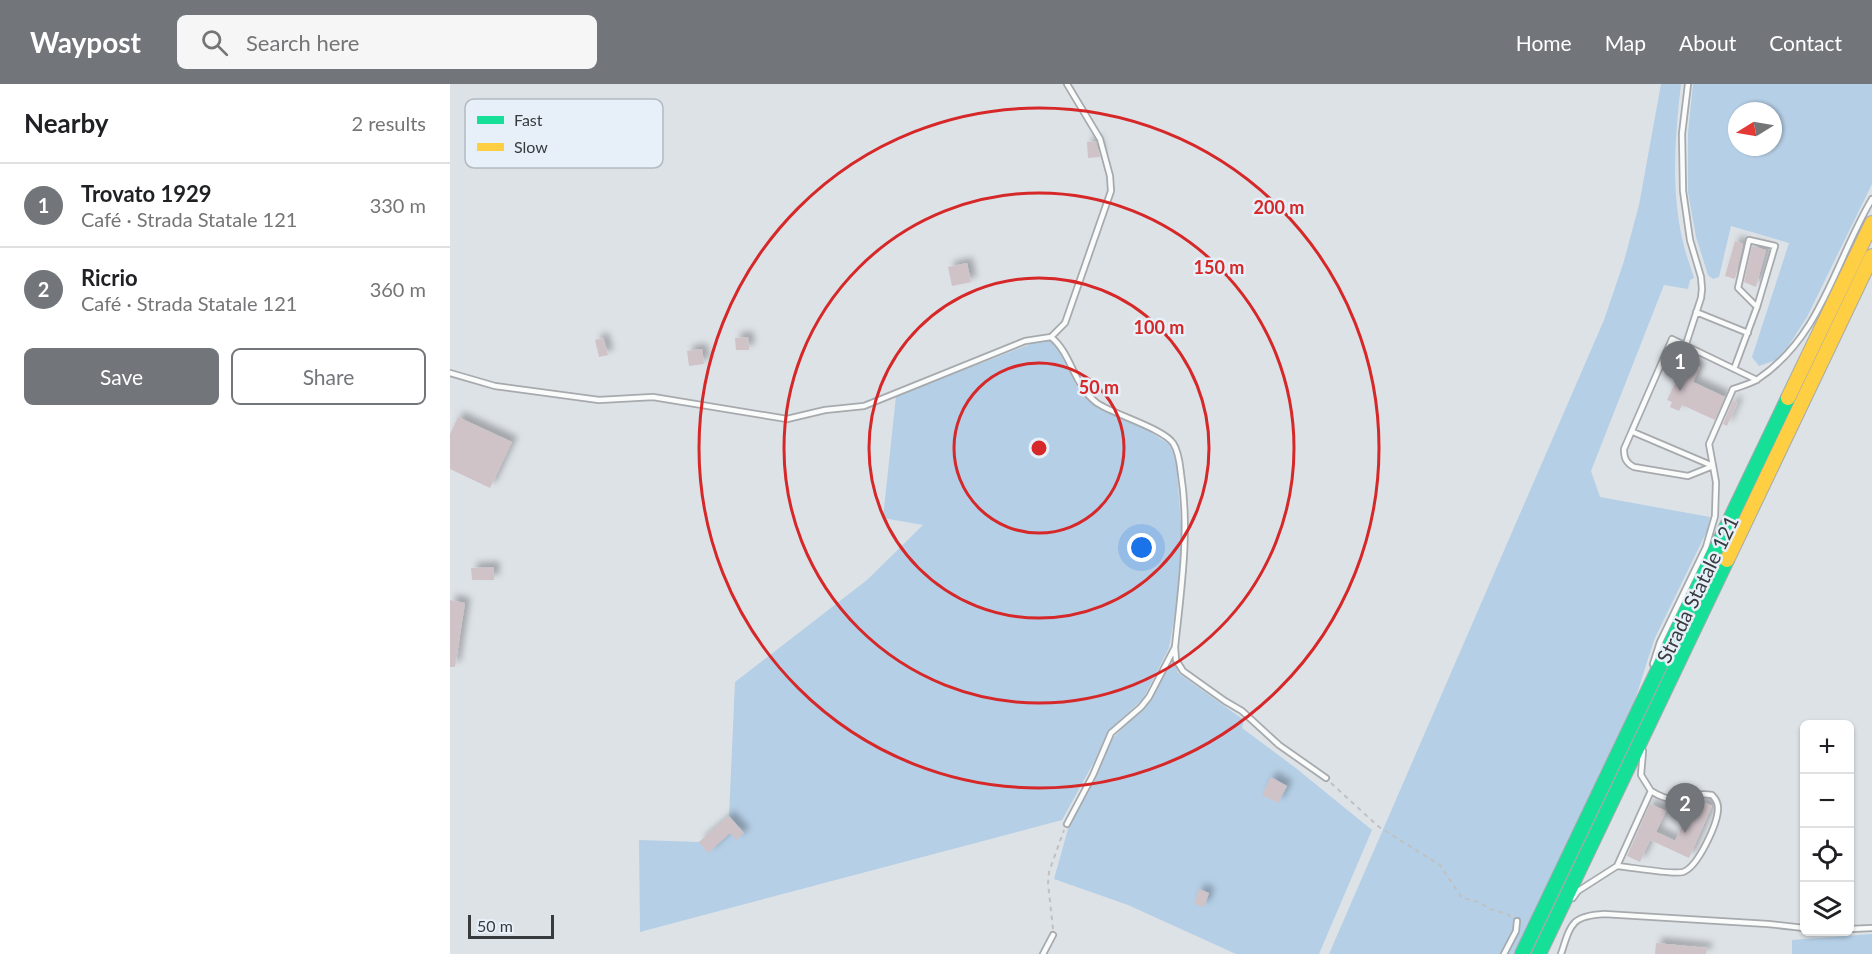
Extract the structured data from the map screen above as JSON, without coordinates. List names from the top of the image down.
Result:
{
  "streets": {
    "main road": ["Strada Statale 121"]
  },
  "legend": ["Fast", "Slow"],
  "scale_bar": "50 m",
  "north": "left",
  "page": {
    "header": "Waypost",
    "search": "Search here",
    "nav": [
      "Home",
      "Map",
      "About",
      "Contact"
    ],
    "heading": ["Nearby", "2 results"],
    "list": [
      {
        "mark": "1",
        "name": "Trovato 1929",
        "note": "Café · Strada Statale 121",
        "value": "330 m"
      },
      {
        "mark": "2",
        "name": "Ricrio",
        "note": "Café · Strada Statale 121",
        "value": "360 m"
      }
    ],
    "buttons": ["Save", "Share"],
    "pins": ["1", "2"],
    "map_buttons": ["+", "−"],
    "scale": "50 m"
  },
  "rings": [
    "200 m",
    "150 m",
    "100 m",
    "50 m"
  ]
}
